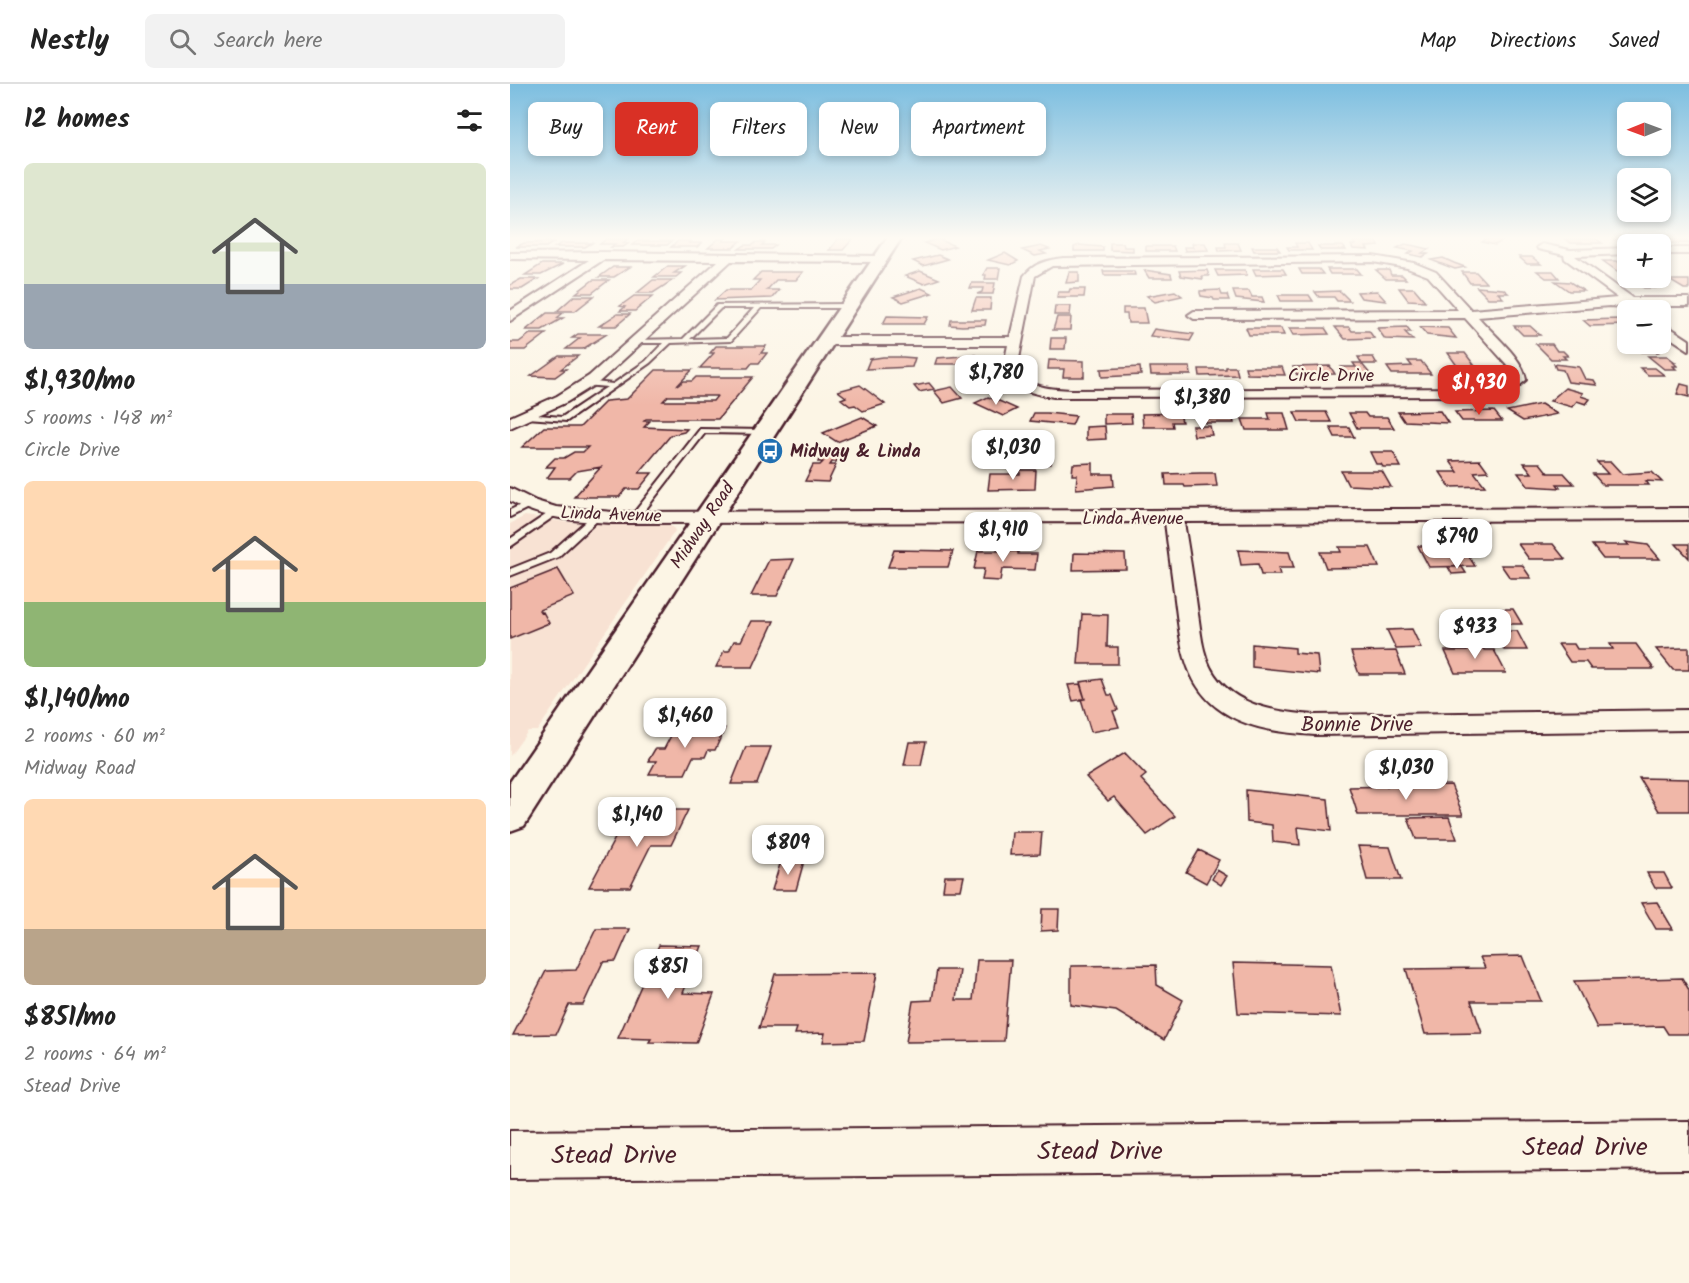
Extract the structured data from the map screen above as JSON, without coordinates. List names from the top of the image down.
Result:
{
  "streets": {
    "main road": ["Midway Road"],
    "street": [
      "Circle Drive",
      "Linda Avenue",
      "Bonnie Drive",
      "Stead Drive"
    ]
  },
  "crossings": [
    ["Linda Avenue", "Midway Road"],
    ["Linda Avenue", "Bonnie Drive"]
  ],
  "places": {
    "bus stop": ["Midway & Linda"]
  },
  "north": "left",
  "page": {
    "header": "Nestly",
    "search": "Search here",
    "nav": ["Map", "Directions", "Saved"],
    "heading": "12 homes",
    "map_buttons": ["+", "−"],
    "chip": [
      "Buy",
      "Rent",
      "Filters",
      "New",
      "Apartment"
    ],
    "list": [
      {
        "name": "$1,930/mo",
        "note": "5 rooms · 148 m² · Circle Drive"
      },
      {
        "name": "$1,140/mo",
        "note": "2 rooms · 60 m² · Midway Road"
      },
      {
        "name": "$851/mo",
        "note": "2 rooms · 64 m² · Stead Drive"
      }
    ],
    "price": [
      "$1,780",
      "$1,930",
      "$1,380",
      "$1,030",
      "$1,910",
      "$790",
      "$933",
      "$1,460",
      "$1,030",
      "$1,140",
      "$809",
      "$851"
    ]
  }
}
